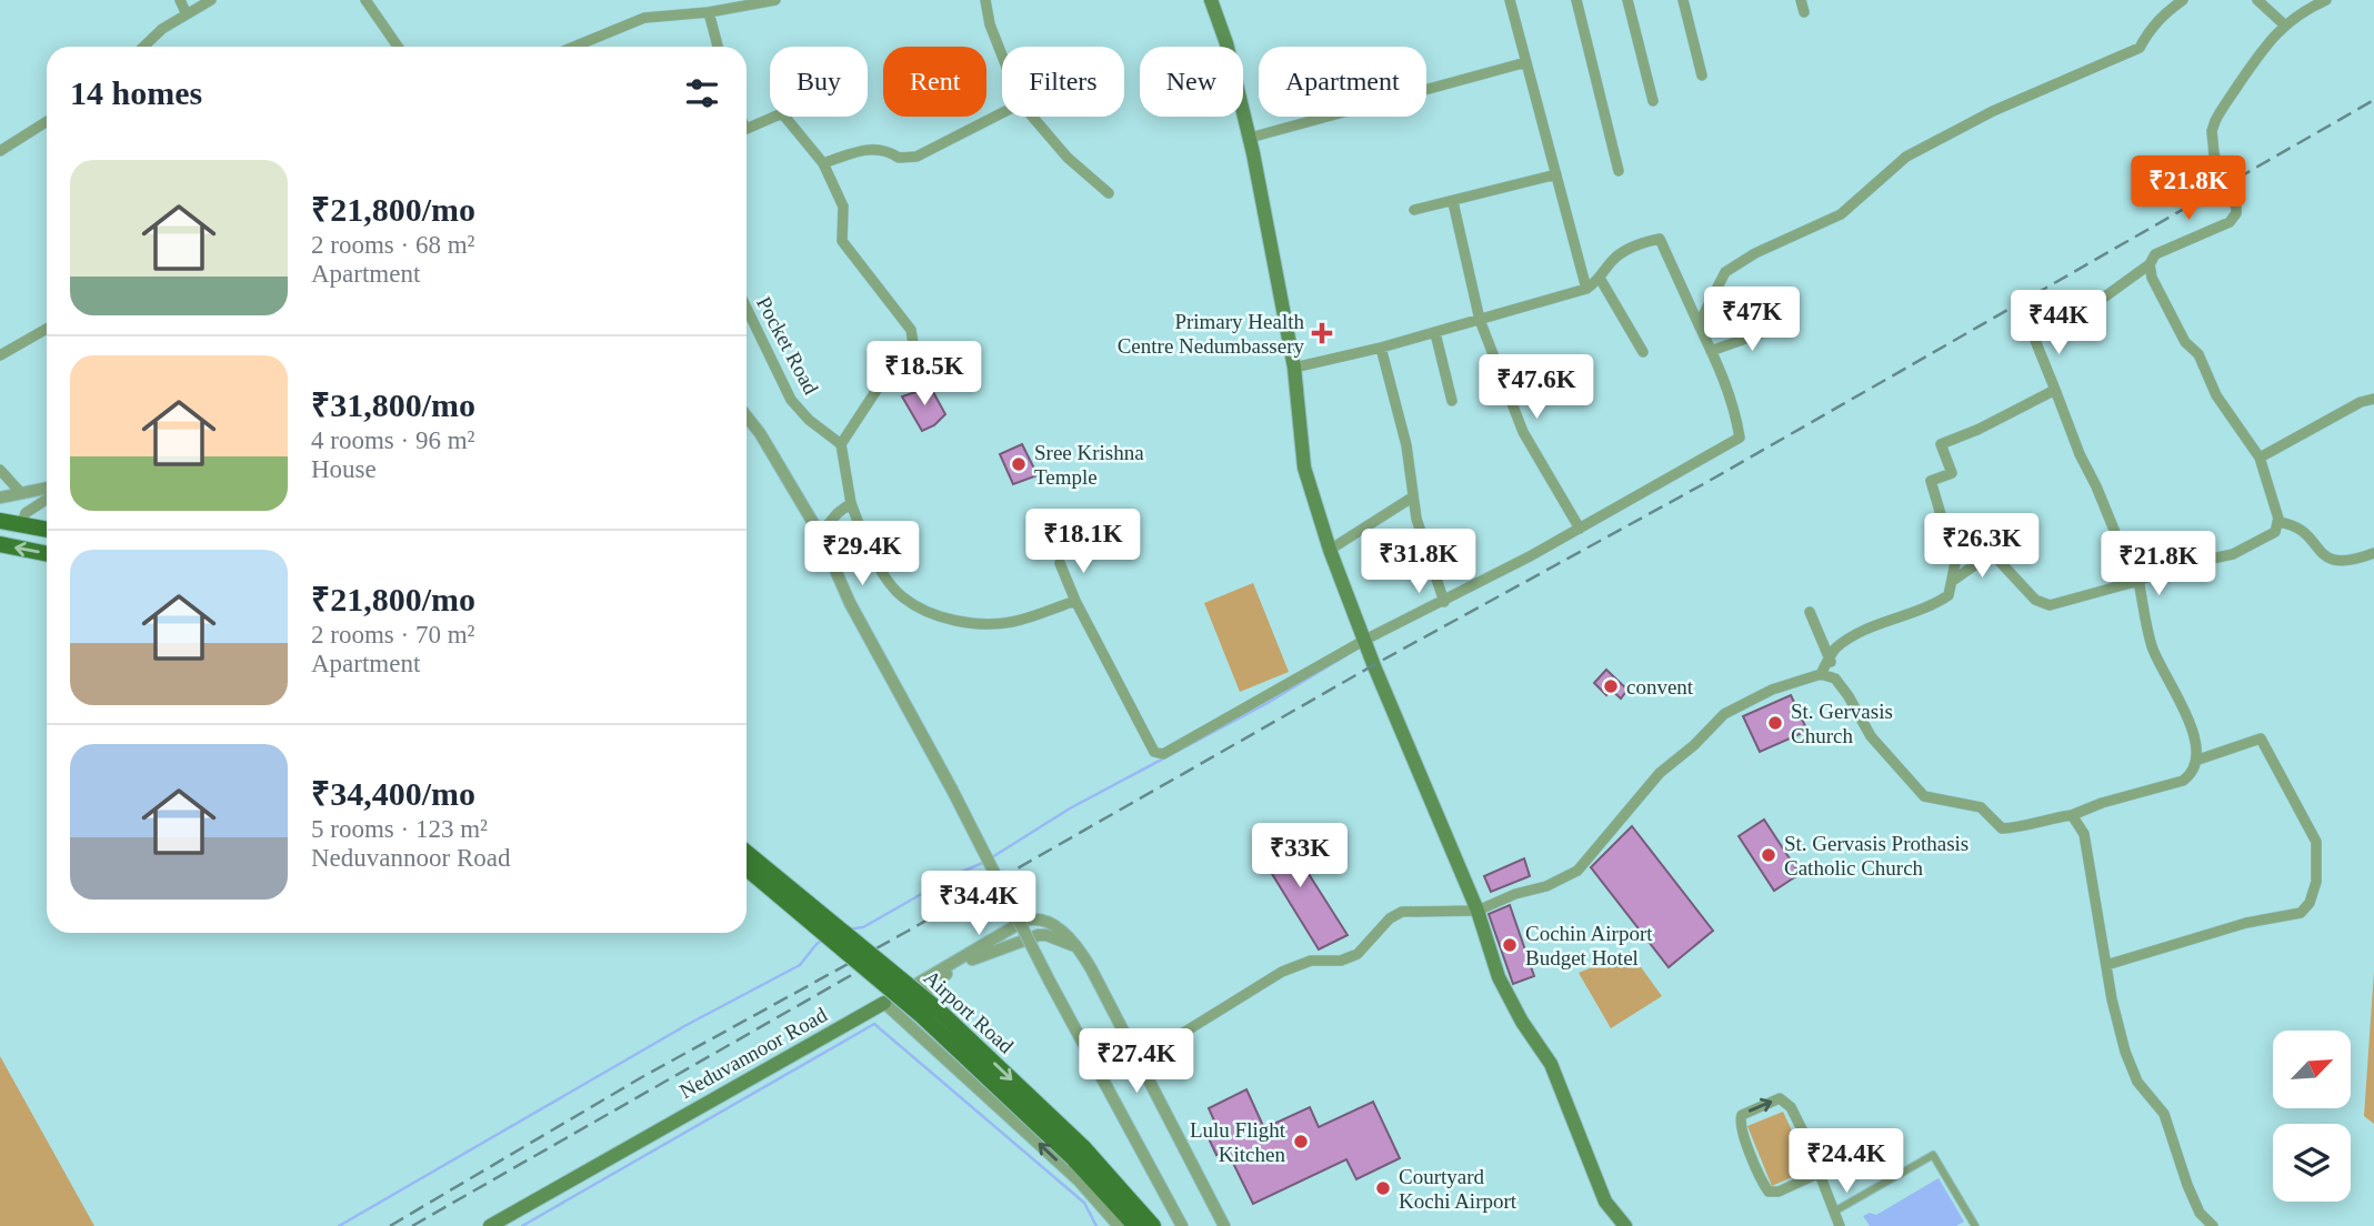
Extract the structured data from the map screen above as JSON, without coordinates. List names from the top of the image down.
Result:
{
  "streets": {
    "main road": ["Airport Road", "Neduvannoor Road"],
    "street": ["Pocket Road"]
  },
  "places": {
    "health": ["Primary Health Centre Nedumbassery"],
    "other": [
      "Sree Krishna Temple",
      "convent",
      "St. Gervasis Church",
      "St. Gervasis Prothasis Catholic Church",
      "Cochin Airport Budget Hotel",
      "Lulu Flight Kitchen",
      "Courtyard Kochi Airport"
    ]
  },
  "north": "top right",
  "page": {
    "chip": [
      "Buy",
      "Rent",
      "Filters",
      "New",
      "Apartment"
    ],
    "heading": "14 homes",
    "list": [
      {
        "name": "₹21,800/mo",
        "note": "2 rooms · 68 m² · Apartment"
      },
      {
        "name": "₹31,800/mo",
        "note": "4 rooms · 96 m² · House"
      },
      {
        "name": "₹21,800/mo",
        "note": "2 rooms · 70 m² · Apartment"
      },
      {
        "name": "₹34,400/mo",
        "note": "5 rooms · 123 m² · Neduvannoor Road"
      }
    ],
    "price": [
      "₹21.8K",
      "₹47K",
      "₹44K",
      "₹18.5K",
      "₹47.6K",
      "₹18.1K",
      "₹26.3K",
      "₹29.4K",
      "₹31.8K",
      "₹21.8K",
      "₹33K",
      "₹34.4K",
      "₹27.4K",
      "₹24.4K"
    ]
  }
}
